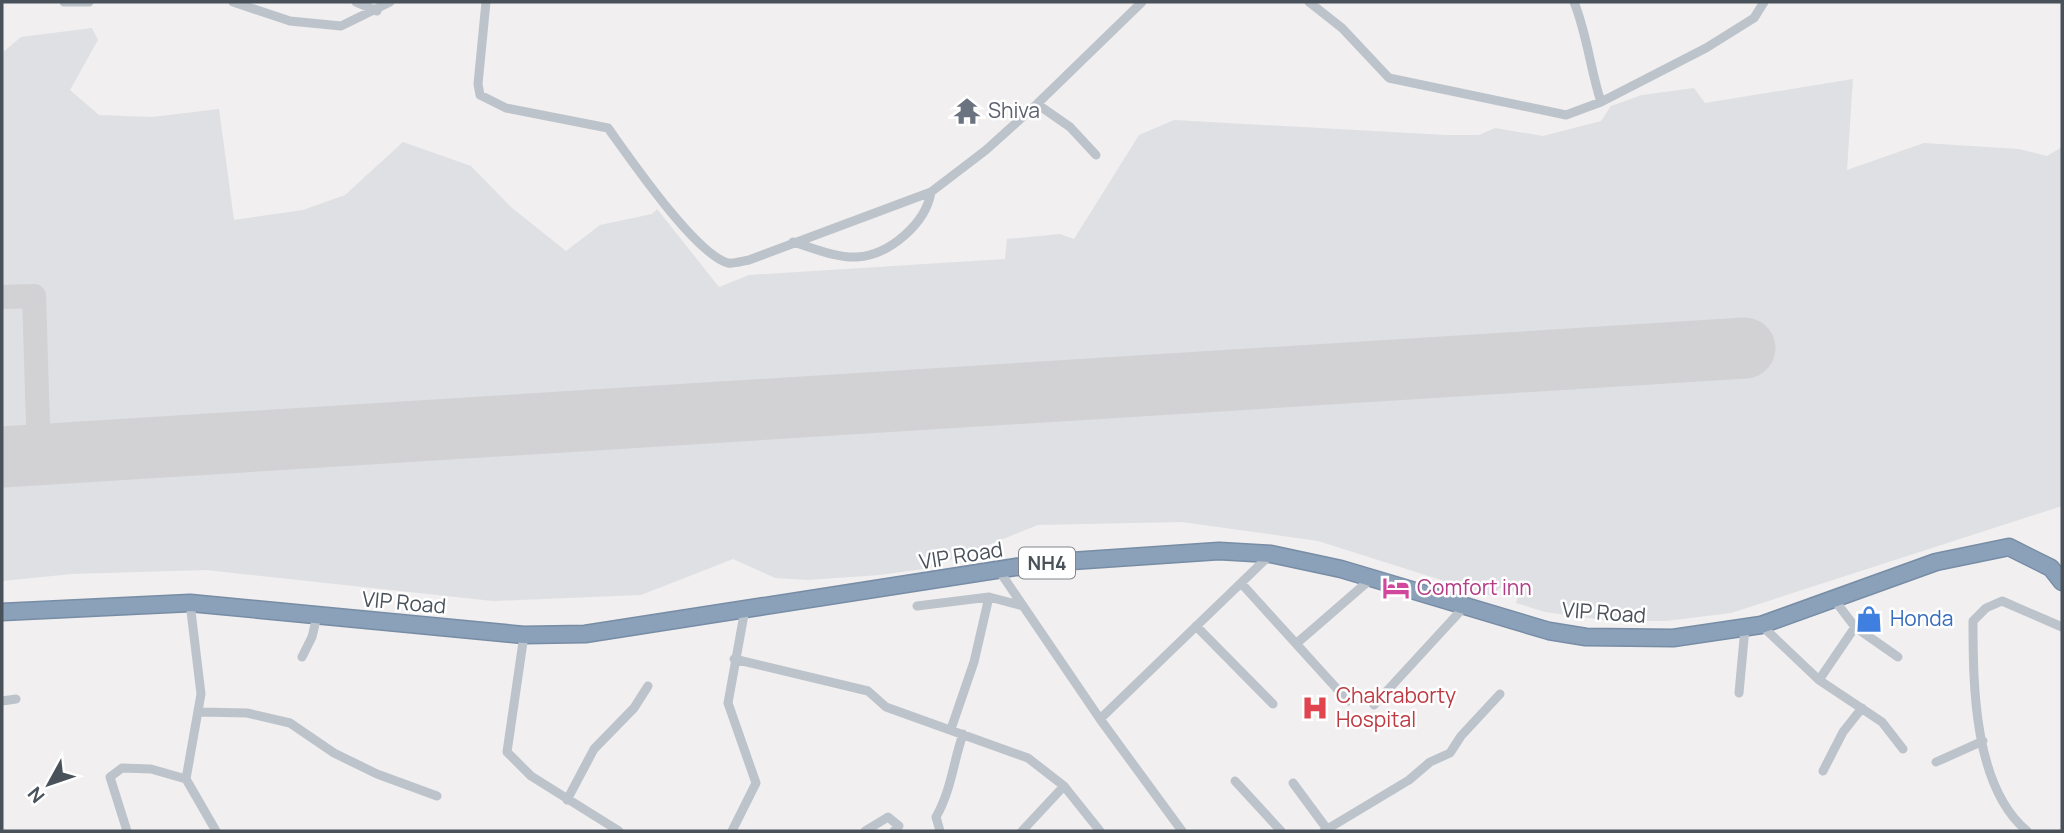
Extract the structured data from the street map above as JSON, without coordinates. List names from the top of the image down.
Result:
{
  "streets": {
    "highway": ["VIP Road", "NH4"]
  },
  "places": {
    "temple": ["Shiva"],
    "hotel": ["Comfort inn"],
    "shop": ["Honda"],
    "hospital": ["Chakraborty Hospital"]
  },
  "north": "bottom left"
}
